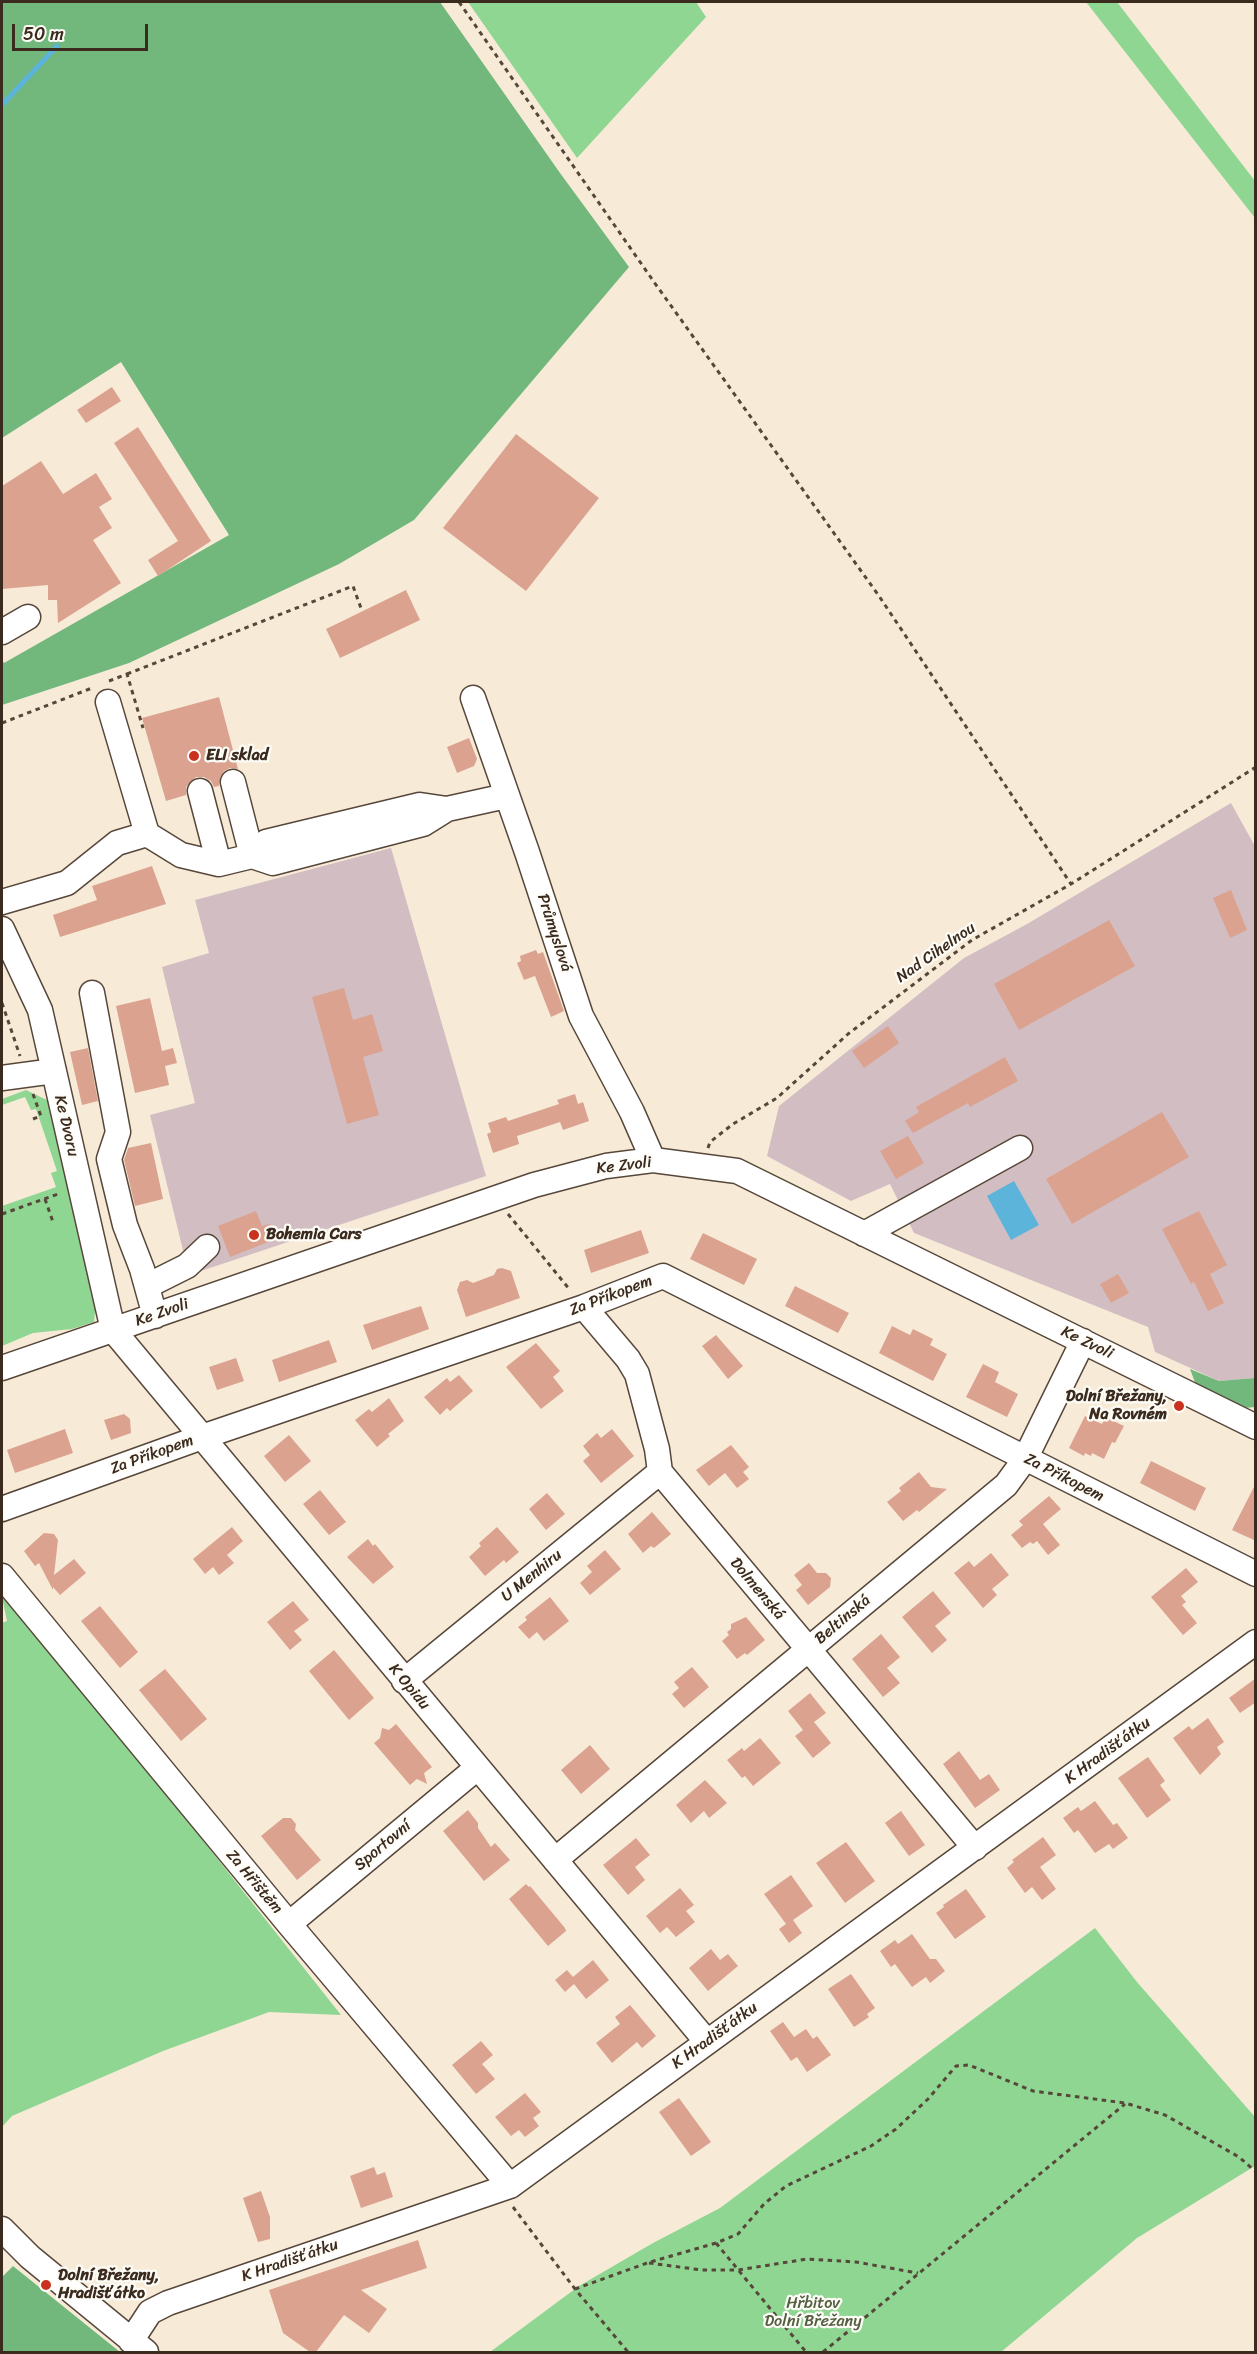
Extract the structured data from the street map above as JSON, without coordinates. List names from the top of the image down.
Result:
{
  "streets": {
    "street": [
      "Průmyslová",
      "Ke Dvoru",
      "Ke Zvoli",
      "Za Příkopem",
      "U Menhiru",
      "Dolmenská",
      "Beltinská",
      "K Opidu",
      "K Hradišťátku",
      "Sportovní",
      "Za Hřištěm"
    ],
    "path": ["Nad Cihelnou"]
  },
  "crossings": [
    ["Průmyslová", "Ke Zvoli"],
    ["Nad Cihelnou", "Ke Zvoli"],
    ["Ke Dvoru", "Ke Zvoli"],
    ["Ke Dvoru", "K Opidu"],
    ["Ke Zvoli", "Beltinská"],
    ["Ke Zvoli", "K Opidu"],
    ["Za Příkopem", "Beltinská"],
    ["Za Příkopem", "K Opidu"],
    ["U Menhiru", "Dolmenská"],
    ["U Menhiru", "K Opidu"],
    ["Dolmenská", "Beltinská"],
    ["Dolmenská", "K Hradišťátku"],
    ["Beltinská", "K Opidu"],
    ["K Opidu", "K Hradišťátku"],
    ["K Opidu", "Sportovní"],
    ["K Hradišťátku", "Za Hřištěm"],
    ["Sportovní", "Za Hřištěm"]
  ],
  "parks": ["Hřbitov Dolní Břežany"],
  "places": [
    "ELI sklad",
    "Bohemia Cars",
    "Dolní Břežany, Na Rovném",
    "Dolní Břežany, Hradišťátko"
  ],
  "scale_bar": "50 m"
}
